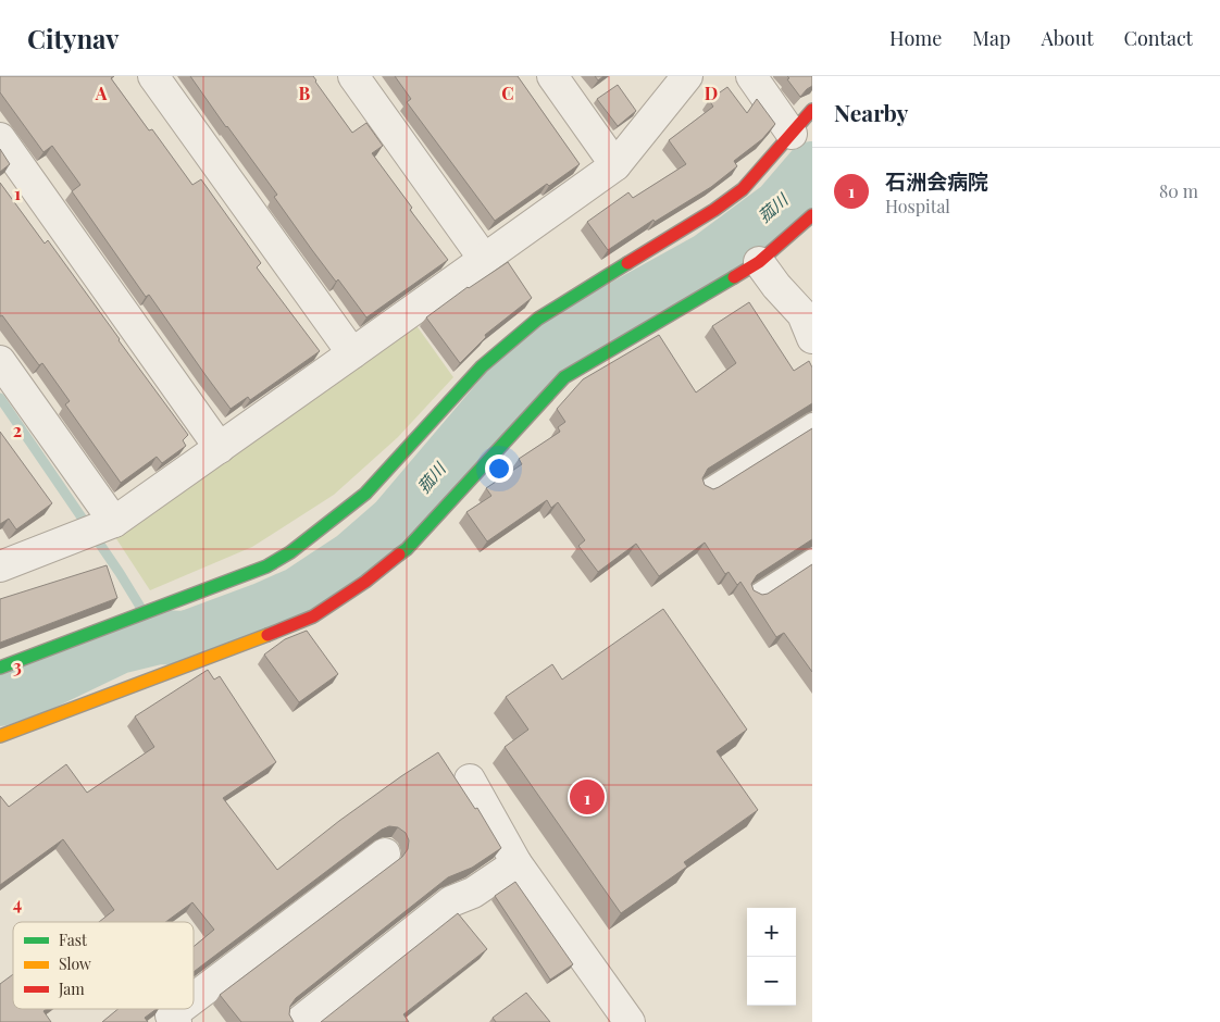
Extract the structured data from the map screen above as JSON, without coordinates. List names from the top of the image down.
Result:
{
  "water": ["菰川"],
  "legend": ["Fast", "Slow", "Jam"],
  "page": {
    "header": "Citynav",
    "nav": [
      "Home",
      "Map",
      "About",
      "Contact"
    ],
    "heading": "Nearby",
    "list": [
      {
        "mark": "1",
        "name": "石洲会病院",
        "note": "Hospital",
        "value": "80 m"
      }
    ],
    "pins": "1",
    "map_buttons": ["+", "−"]
  },
  "grid": {
    "columns": [
      "A",
      "B",
      "C",
      "D"
    ],
    "rows": [
      "1",
      "2",
      "3",
      "4"
    ]
  }
}
